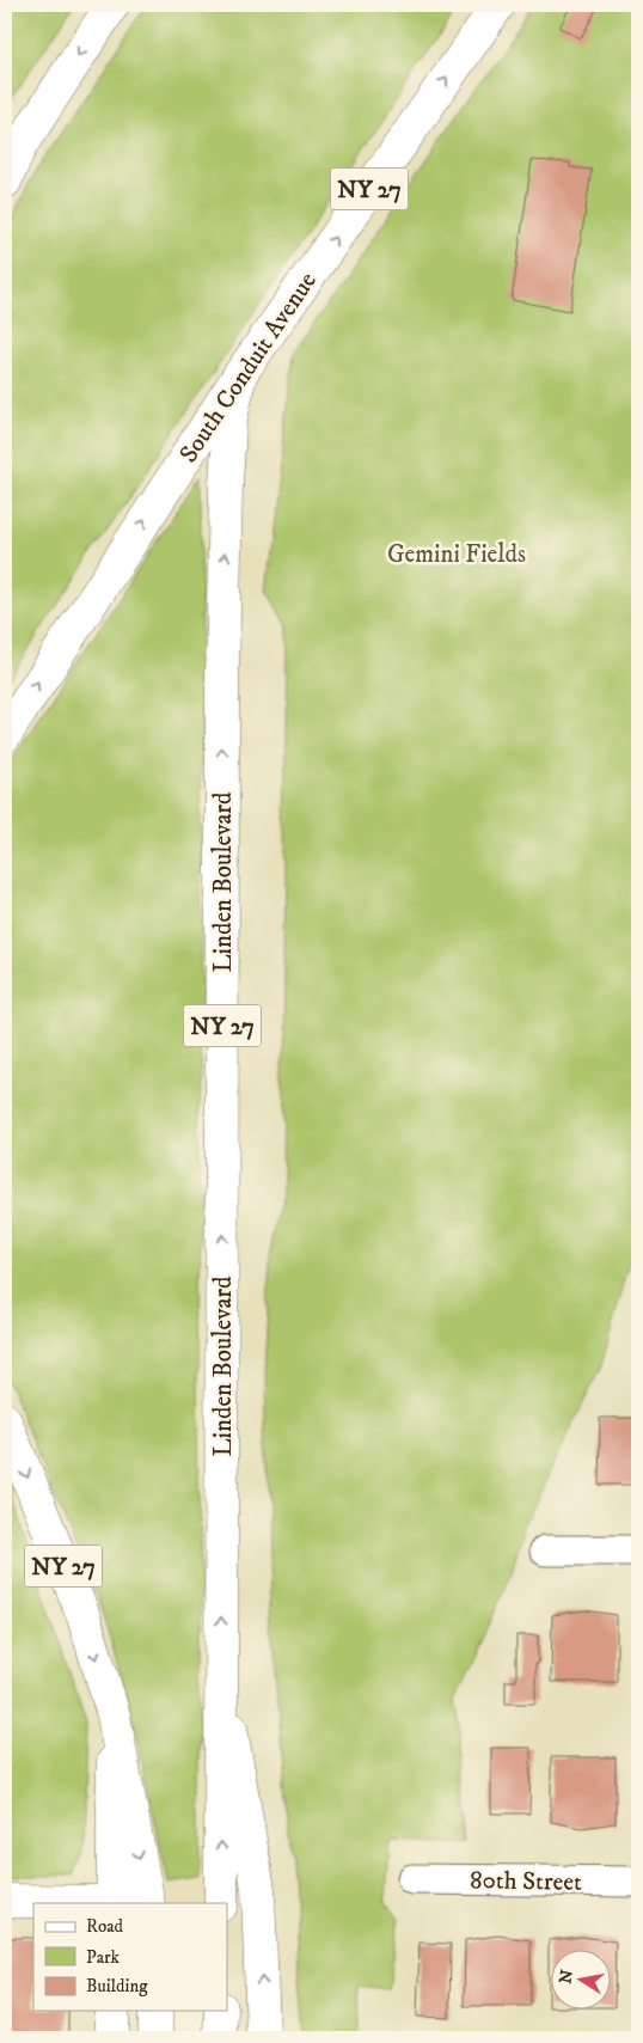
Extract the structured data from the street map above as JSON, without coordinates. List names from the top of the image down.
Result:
{
  "streets": {
    "main road": ["NY 27", "South Conduit Avenue", "Linden Boulevard"],
    "street": ["80th Street"]
  },
  "crossings": [
    ["South Conduit Avenue", "Linden Boulevard"]
  ],
  "one_way": ["South Conduit Avenue"],
  "parks": ["Gemini Fields"],
  "legend": ["Road", "Park", "Building"],
  "north": "left"
}
